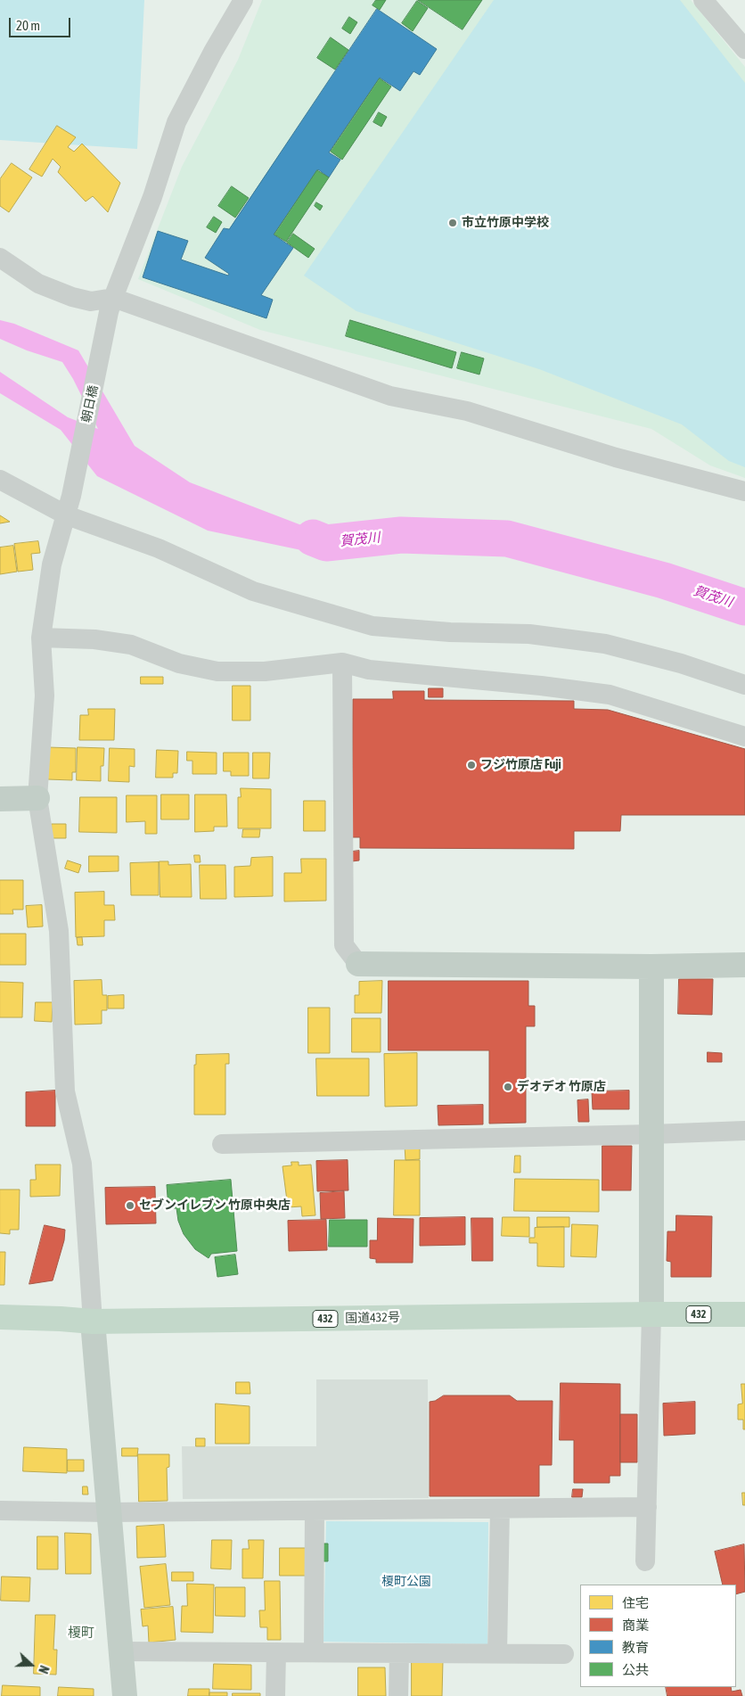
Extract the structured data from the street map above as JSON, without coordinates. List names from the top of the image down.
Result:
{
  "streets": {
    "highway": ["432", "国道432号"],
    "street": ["朝日橋"]
  },
  "crossings": [
    ["朝日橋", "国道432号"]
  ],
  "districts": ["榎町"],
  "water": ["賀茂川"],
  "parks": ["榎町公園"],
  "places": [
    "市立竹原中学校",
    "フジ竹原店 Fuji",
    "デオデオ 竹原店",
    "セブンイレブン 竹原中央店"
  ],
  "legend": [
    "住宅",
    "商業",
    "教育",
    "公共"
  ],
  "scale_bar": "20 m",
  "north": "right"
}
